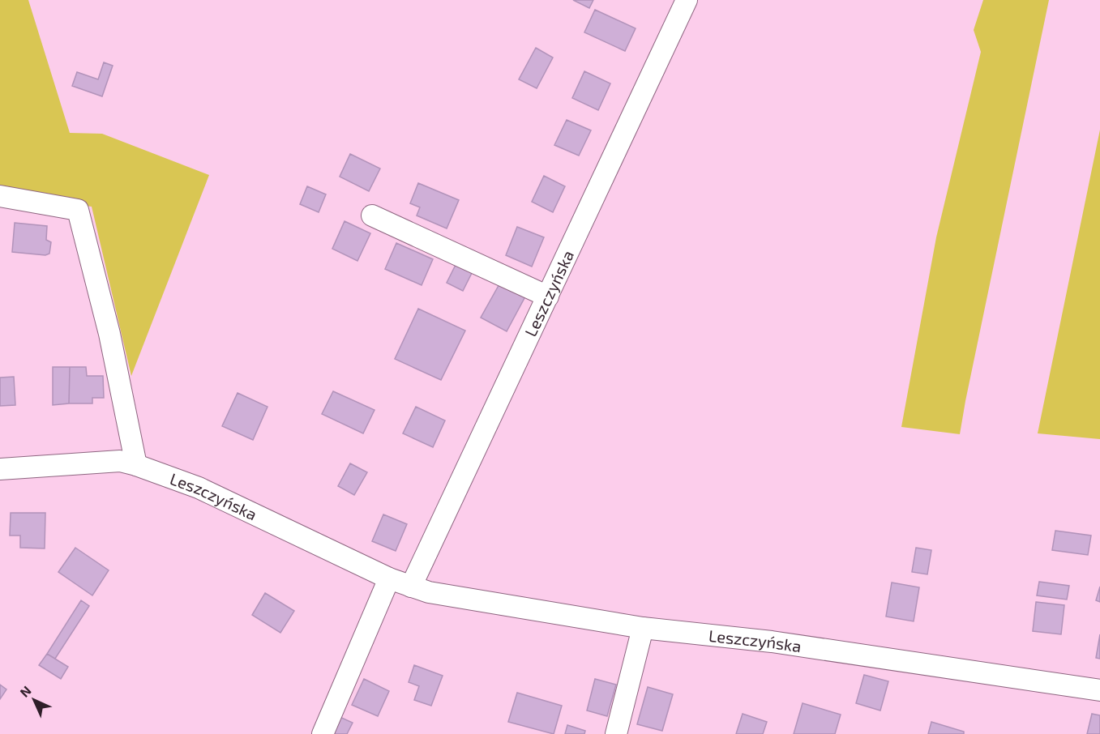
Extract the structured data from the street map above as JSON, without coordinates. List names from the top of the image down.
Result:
{
  "streets": {
    "street": ["Leszczyńska"]
  },
  "north": "top left"
}
